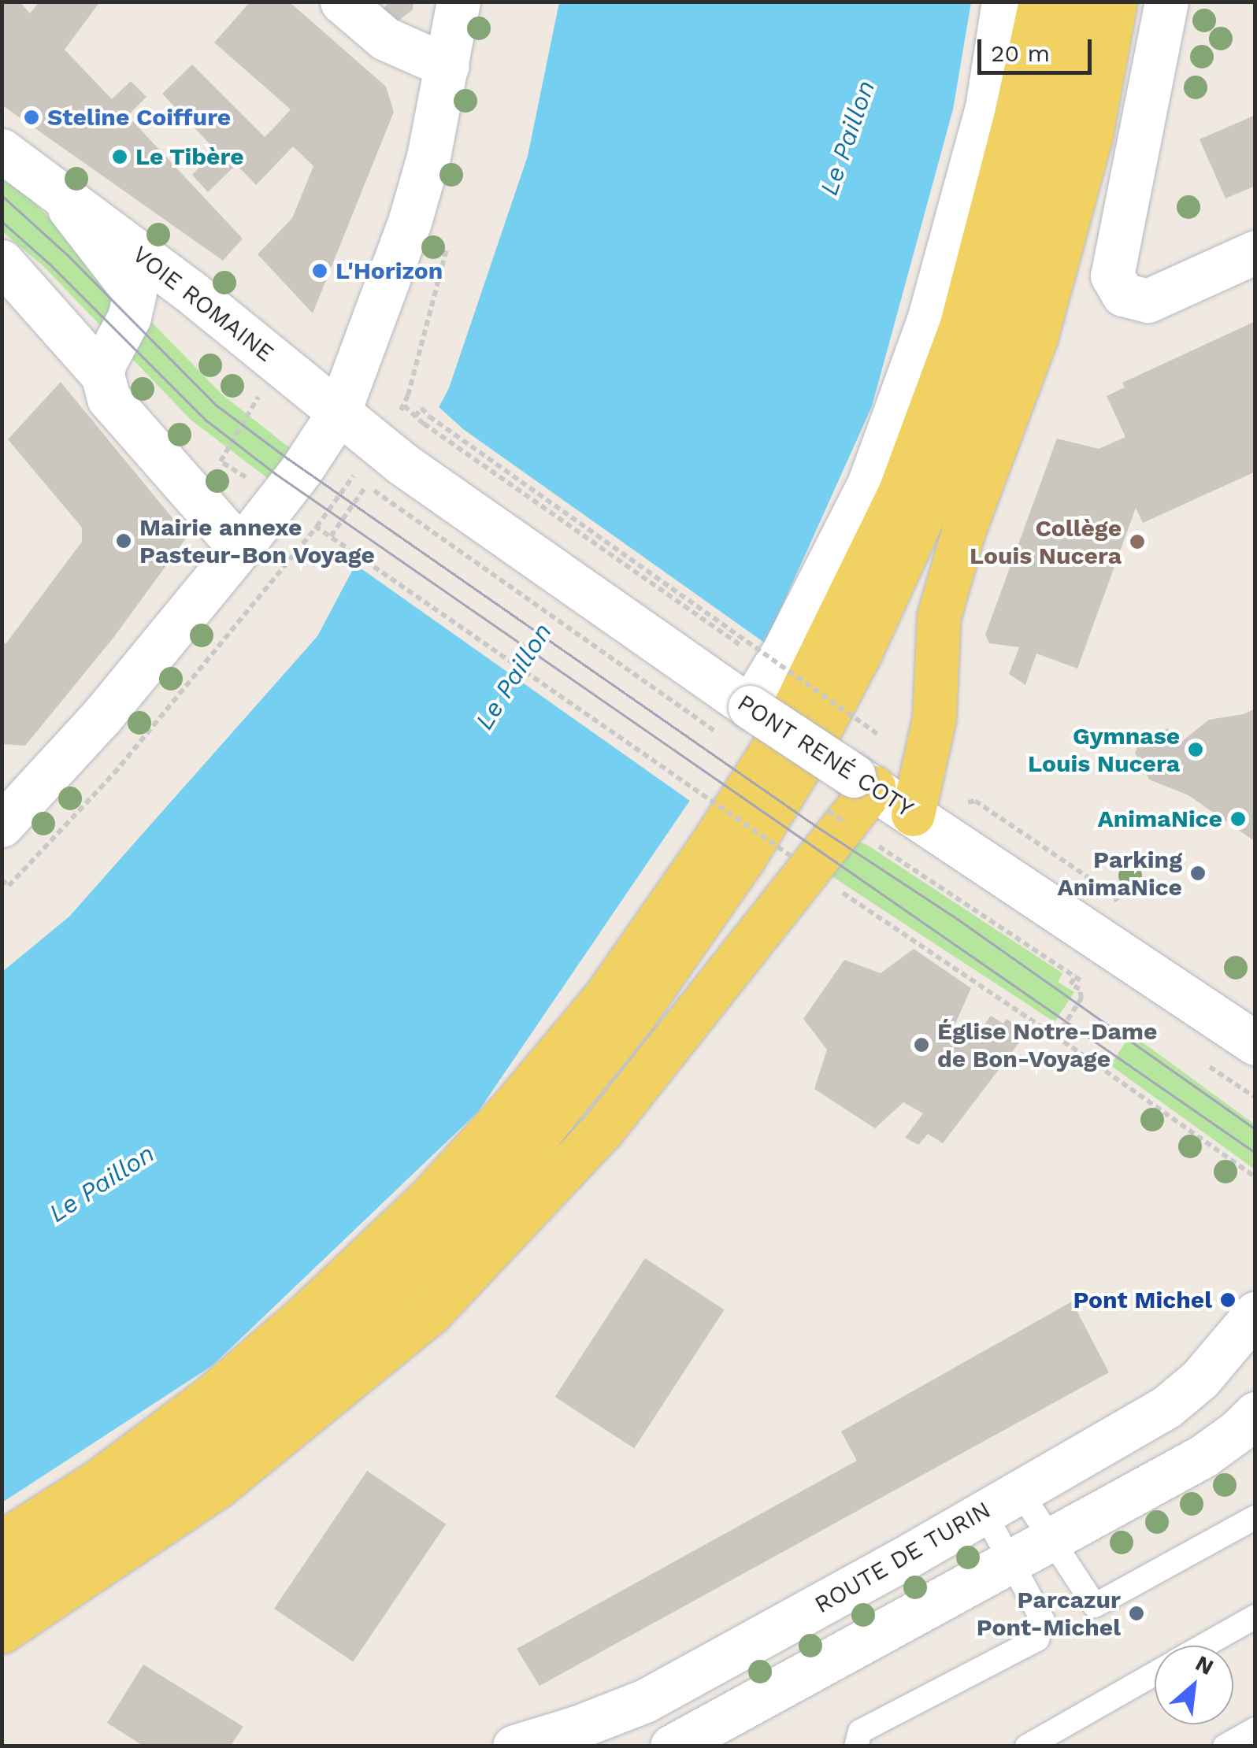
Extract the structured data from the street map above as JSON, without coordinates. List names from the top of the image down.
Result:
{
  "streets": {
    "main road": ["VOIE ROMAINE", "PONT RENÉ COTY", "ROUTE DE TURIN"]
  },
  "crossings": [
    ["VOIE ROMAINE", "PONT RENÉ COTY"]
  ],
  "water": ["Le Paillon"],
  "places": [
    "Steline Coiffure",
    "Le Tibère",
    "L'Horizon",
    "Mairie annexe Pasteur-Bon Voyage",
    "Collège Louis Nucera",
    "Gymnase Louis Nucera",
    "AnimaNice",
    "Parking AnimaNice",
    "Église Notre-Dame de Bon-Voyage",
    "Pont Michel",
    "Parcazur Pont-Michel"
  ],
  "scale_bar": "20 m",
  "north": "top right"
}
